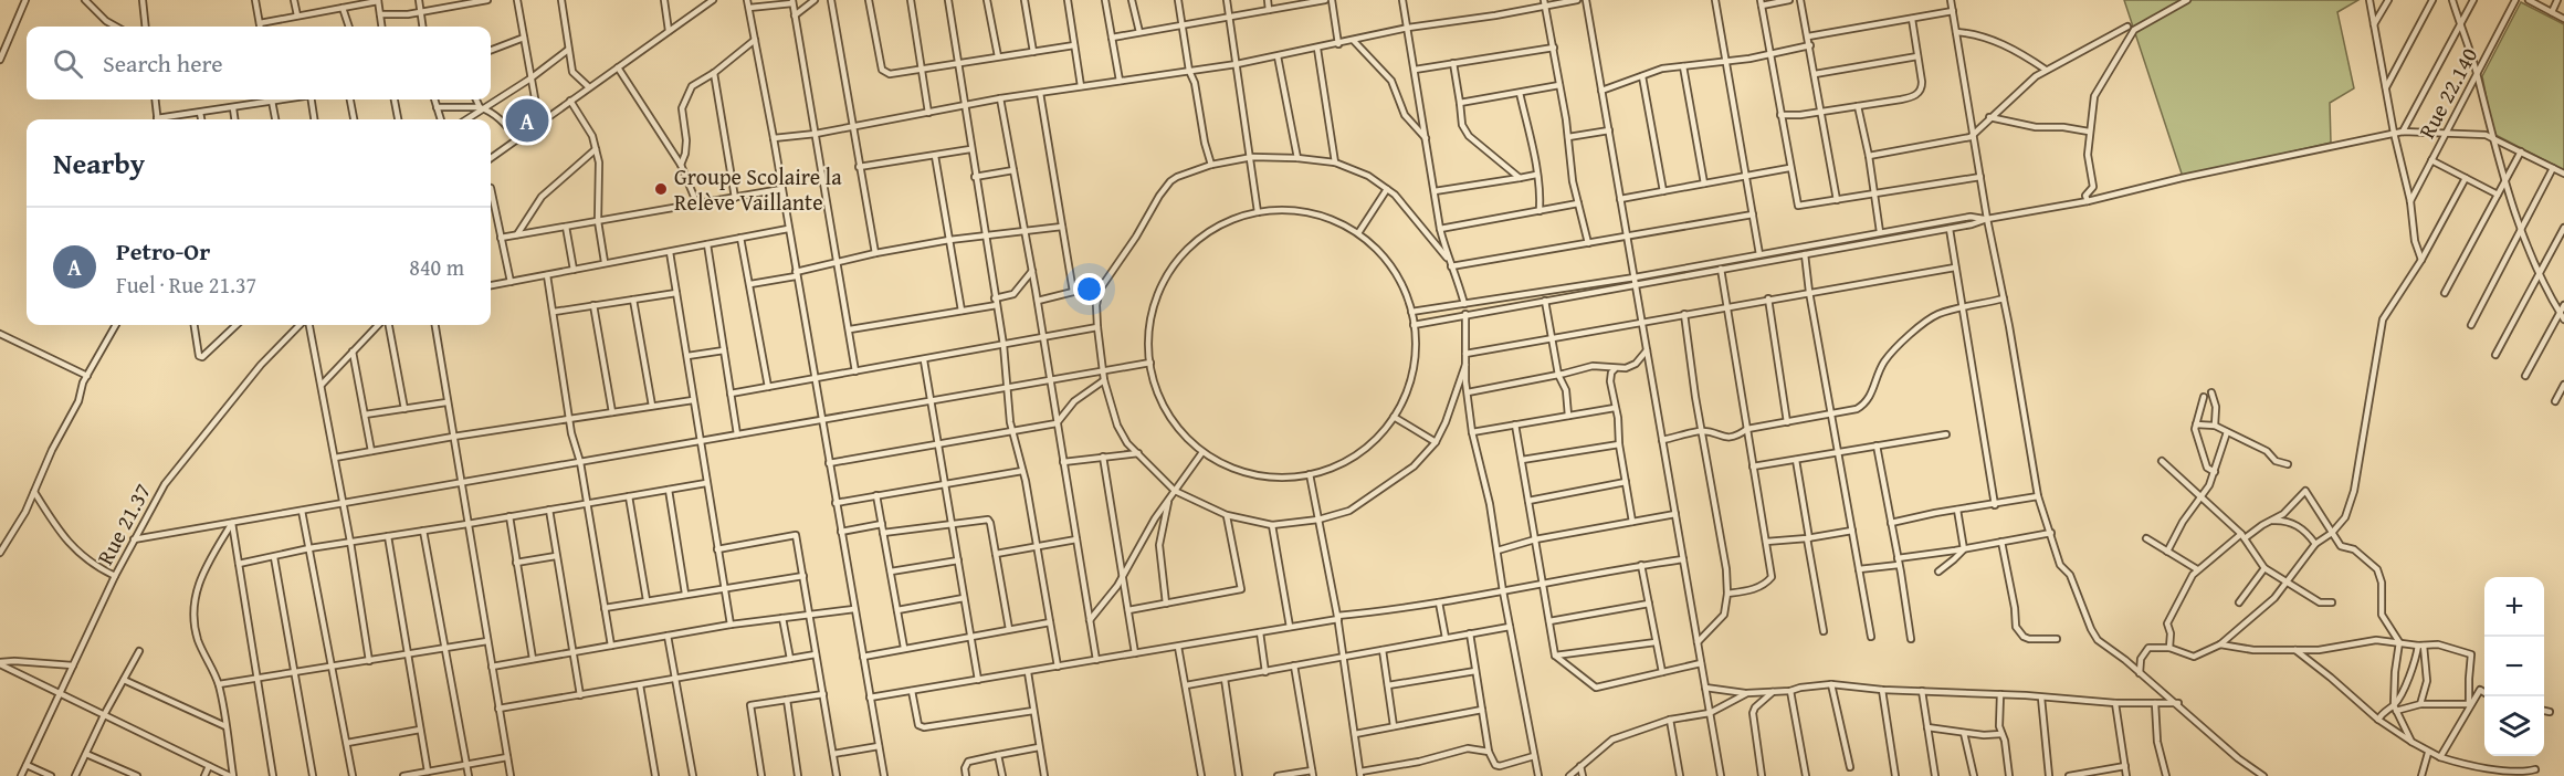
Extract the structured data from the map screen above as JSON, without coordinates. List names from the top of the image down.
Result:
{
  "streets": {
    "street": ["Rue 22.140", "Rue 21.37"]
  },
  "places": ["Groupe Scolaire la Relève Vaillante"],
  "page": {
    "search": "Search here",
    "pins": "A",
    "heading": "Nearby",
    "list": [
      {
        "mark": "A",
        "name": "Petro-Or",
        "note": "Fuel · Rue 21.37",
        "value": "840 m"
      }
    ],
    "map_buttons": ["+", "−"]
  }
}
